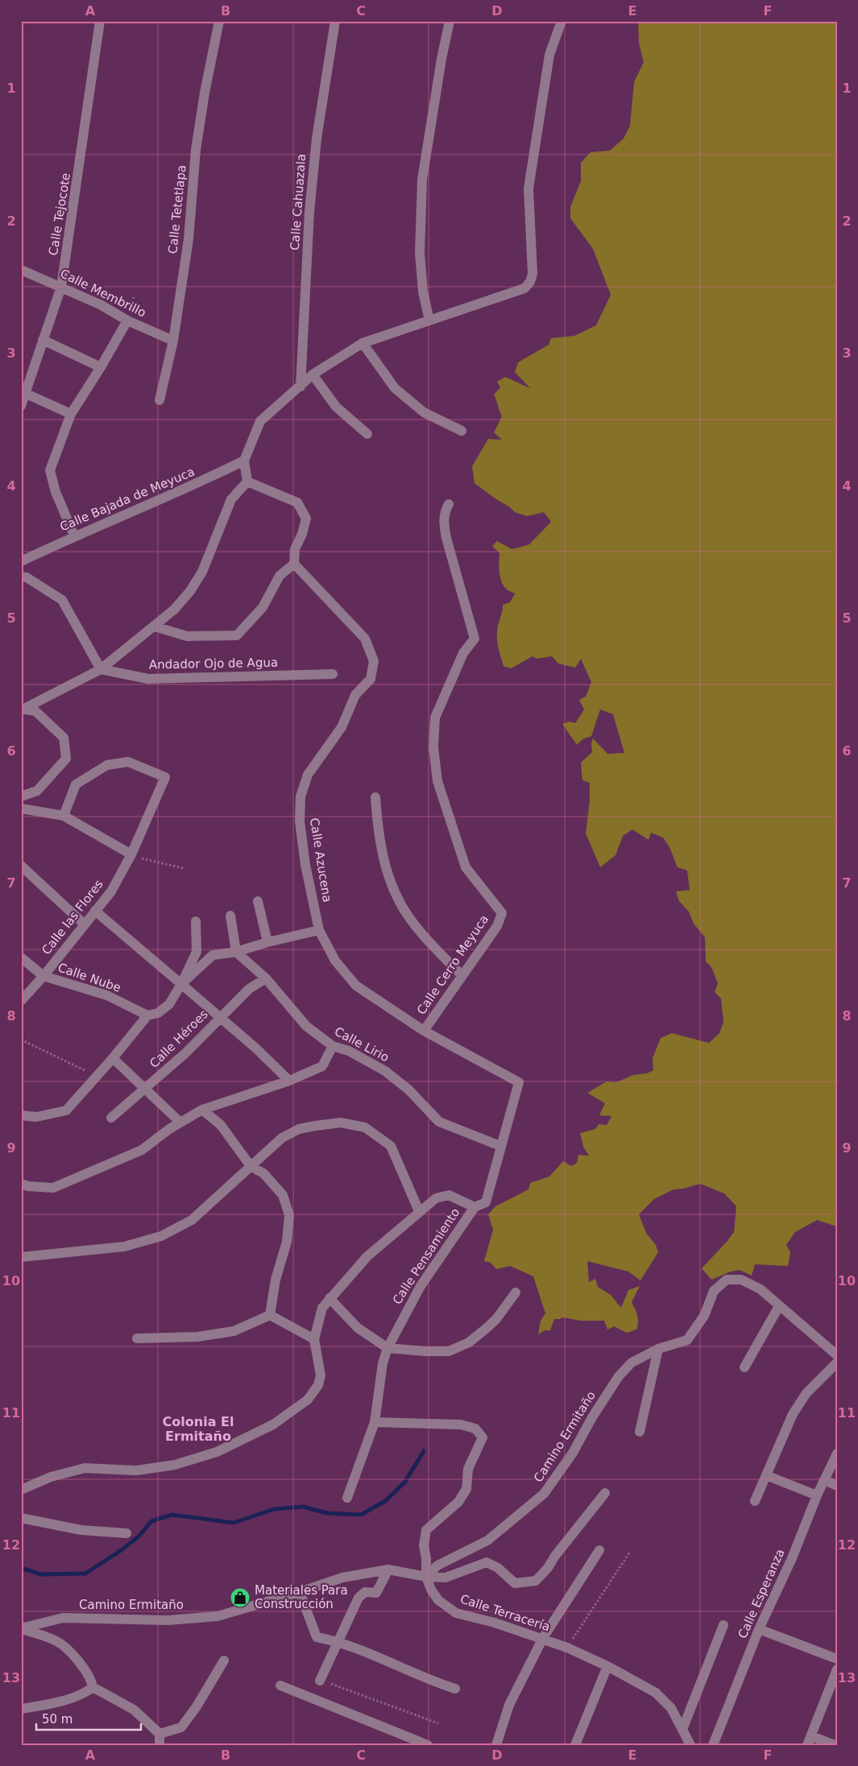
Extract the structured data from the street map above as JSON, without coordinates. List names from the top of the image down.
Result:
{
  "streets": {
    "street": [
      "Calle Cahuazala",
      "Calle Tetetlapa",
      "Calle Tejocote",
      "Calle Membrillo",
      "Calle Bajada de Meyuca",
      "Andador Ojo de Agua",
      "Calle Azucena",
      "Calle las Flores",
      "Calle Cerro Meyuca",
      "Calle Nube",
      "Calle Héroes",
      "Calle Lirio",
      "Calle Pensamiento",
      "Camino Ermitaño",
      "Calle Esperanza",
      "Calle Terracería"
    ]
  },
  "crossings": [
    ["Calle Tetetlapa", "Calle Membrillo"],
    ["Calle Tejocote", "Calle Membrillo"],
    ["Calle Azucena", "Calle Cerro Meyuca"],
    ["Calle Azucena", "Calle Pensamiento"],
    ["Calle las Flores", "Calle Nube"],
    ["Calle Héroes", "Calle Lirio"],
    ["Calle Lirio", "Calle Pensamiento"],
    ["Camino Ermitaño", "Calle Terracería"]
  ],
  "districts": ["Colonia El Ermitaño"],
  "places": {
    "shop": ["Materiales Para Construcción"]
  },
  "scale_bar": "50 m",
  "grid": {
    "columns": [
      "A",
      "B",
      "C",
      "D",
      "E",
      "F"
    ],
    "rows": [
      "1",
      "2",
      "3",
      "4",
      "5",
      "6",
      "7",
      "8",
      "9",
      "10",
      "11",
      "12",
      "13"
    ]
  }
}
